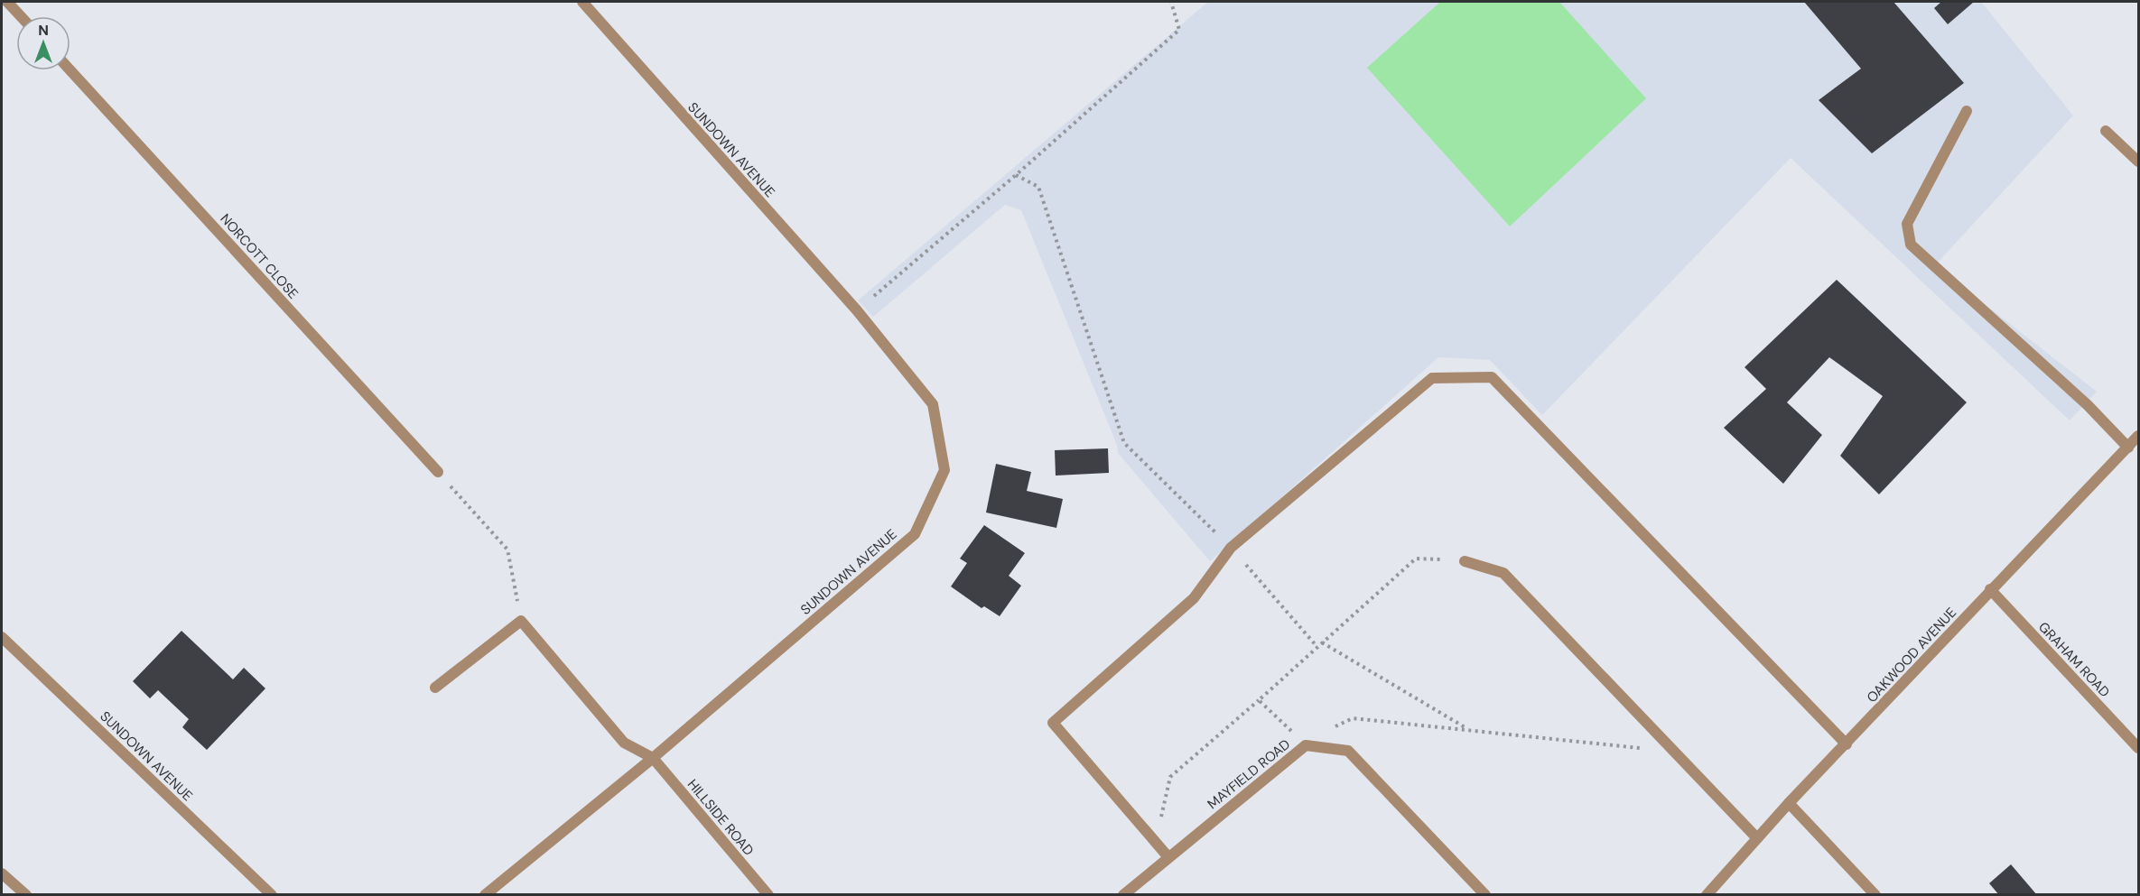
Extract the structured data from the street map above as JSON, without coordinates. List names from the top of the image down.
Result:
{
  "streets": {
    "street": [
      "SUNDOWN AVENUE",
      "NORCOTT CLOSE",
      "OAKWOOD AVENUE",
      "GRAHAM ROAD",
      "MAYFIELD ROAD",
      "HILLSIDE ROAD"
    ]
  },
  "crossings": [
    ["SUNDOWN AVENUE", "HILLSIDE ROAD"],
    ["OAKWOOD AVENUE", "GRAHAM ROAD"]
  ],
  "north": "top"
}
